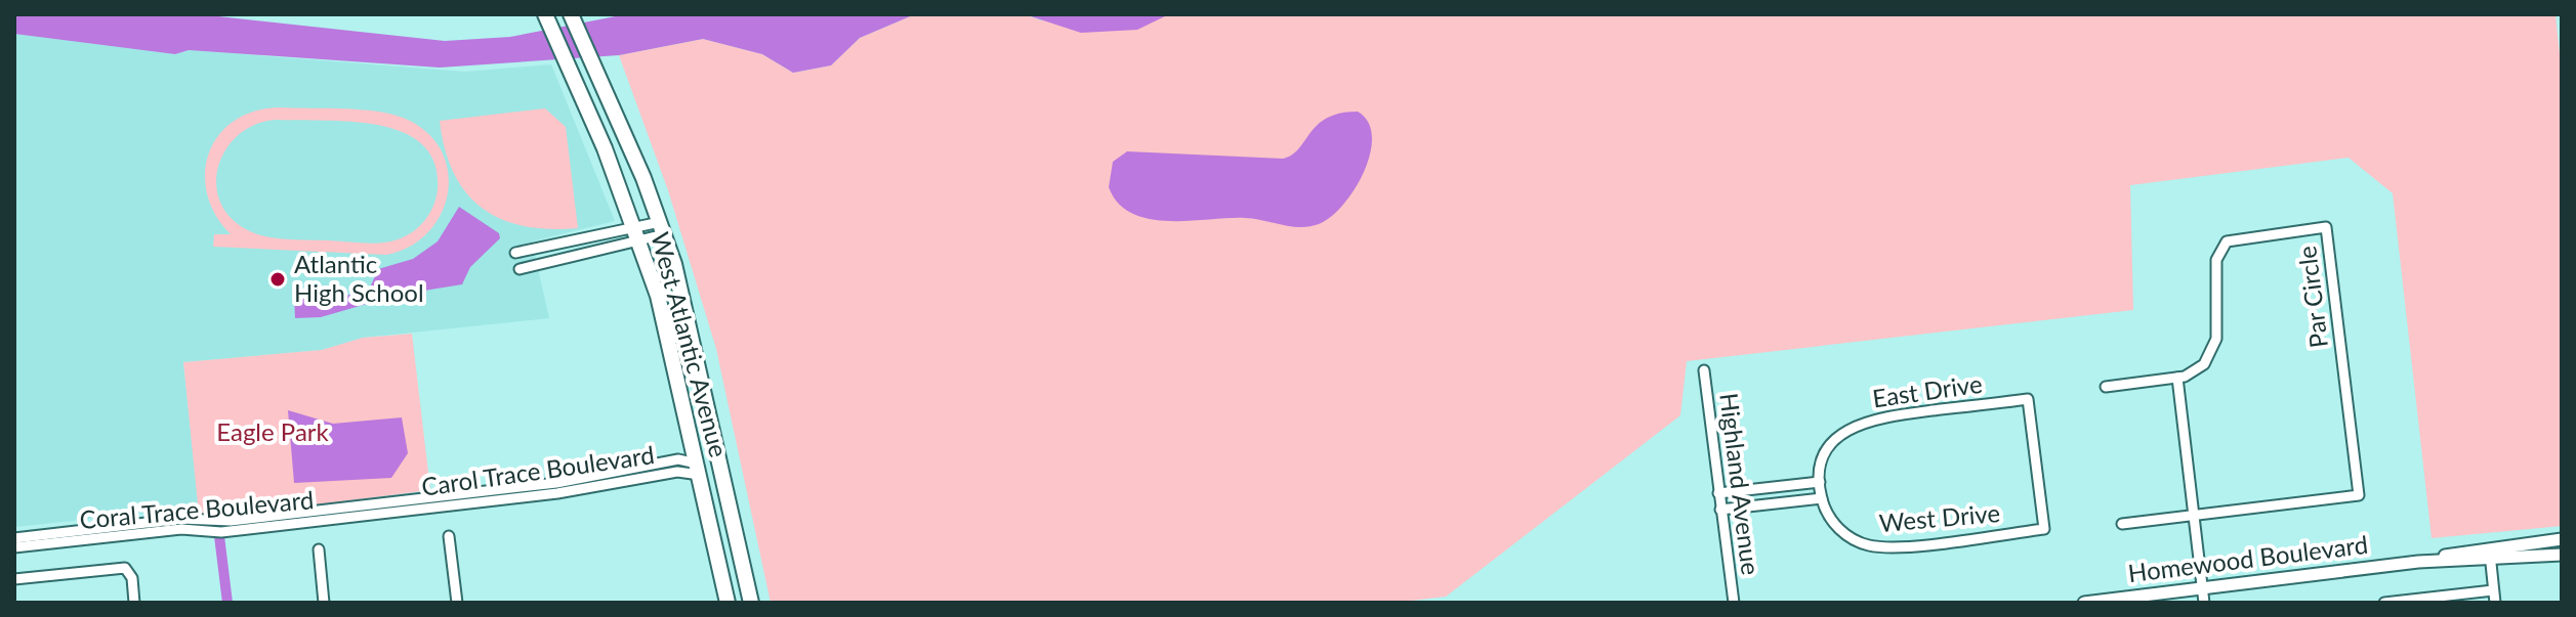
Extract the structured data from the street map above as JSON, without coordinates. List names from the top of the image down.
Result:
{
  "streets": {
    "main road": ["West Atlantic Avenue"],
    "street": [
      "Par Circle",
      "East Drive",
      "Carol Trace Boulevard",
      "Highland Avenue",
      "Coral Trace Boulevard",
      "West Drive",
      "Homewood Boulevard"
    ]
  },
  "crossings": [
    ["West Atlantic Avenue", "Carol Trace Boulevard"],
    ["East Drive", "West Drive"],
    ["Carol Trace Boulevard", "Coral Trace Boulevard"]
  ],
  "parks": ["Eagle Park"],
  "places": ["Atlantic High School"]
}
